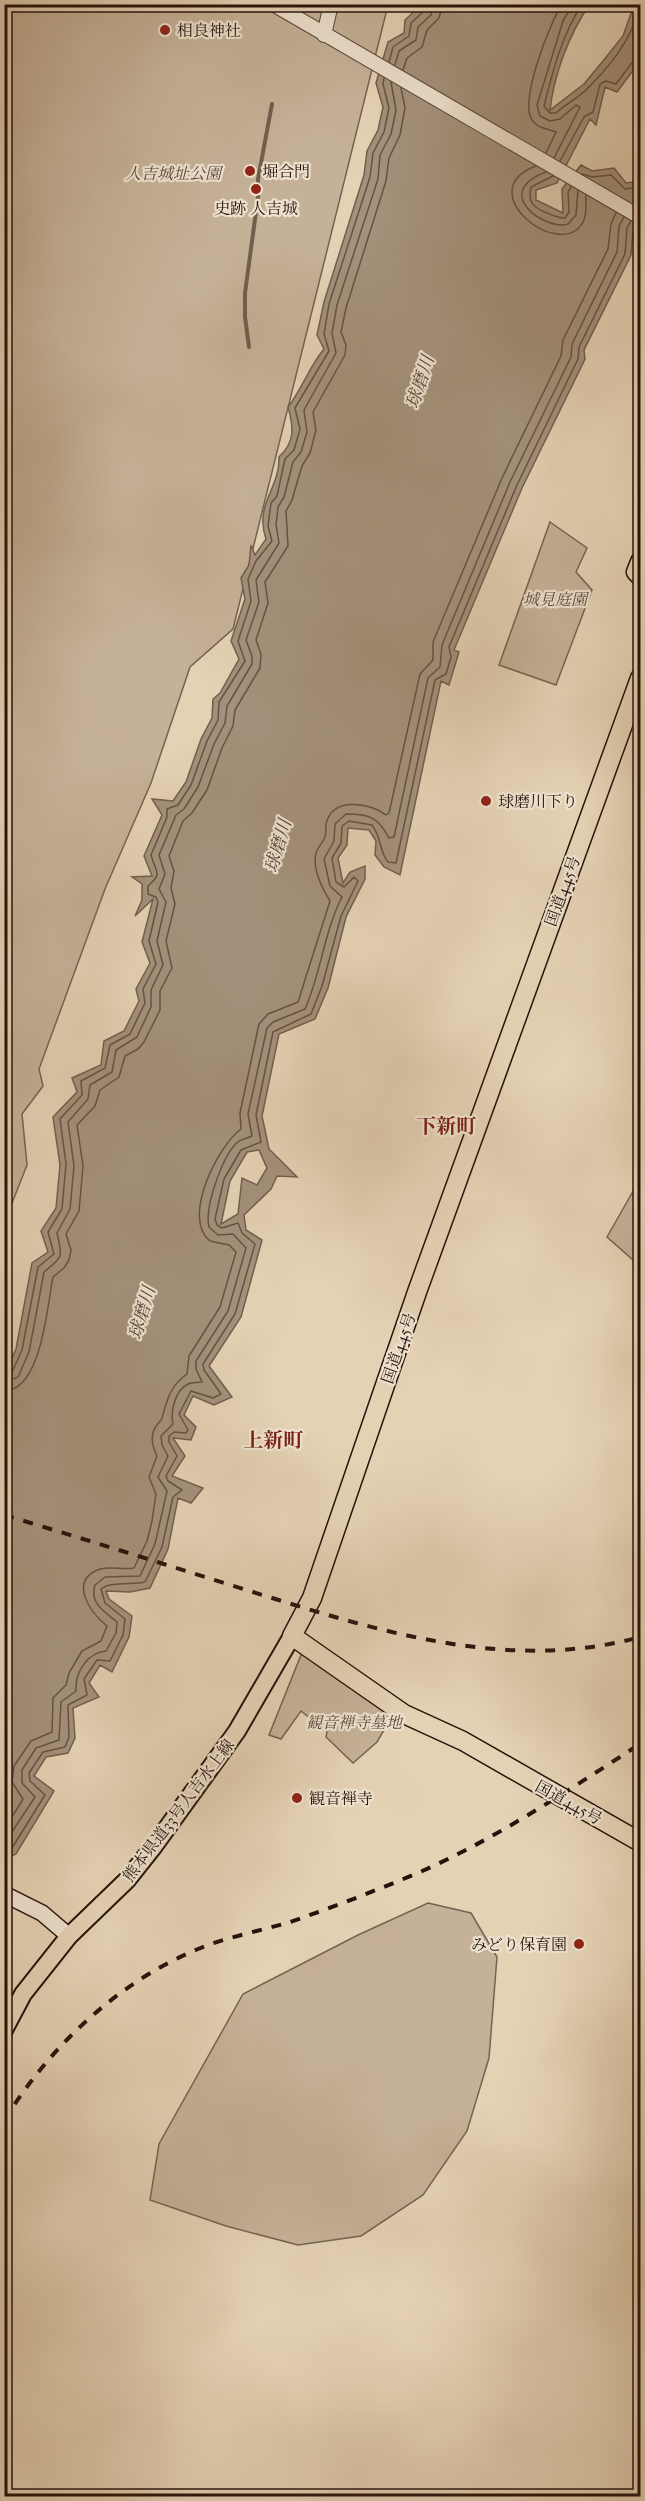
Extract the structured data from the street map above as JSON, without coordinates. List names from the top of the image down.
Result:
{
  "streets": {
    "highway": ["国道445号"],
    "main road": ["熊本県道33号人吉水上線"]
  },
  "crossings": [
    ["国道445号", "熊本県道33号人吉水上線"]
  ],
  "districts": ["下新町", "上新町"],
  "water": ["球磨川"],
  "parks": ["人吉城址公園", "城見庭園", "観音禅寺墓地"],
  "places": [
    "相良神社",
    "堀合門",
    "史跡 人吉城",
    "球磨川下り",
    "観音禅寺",
    "みどり保育園"
  ]
}
